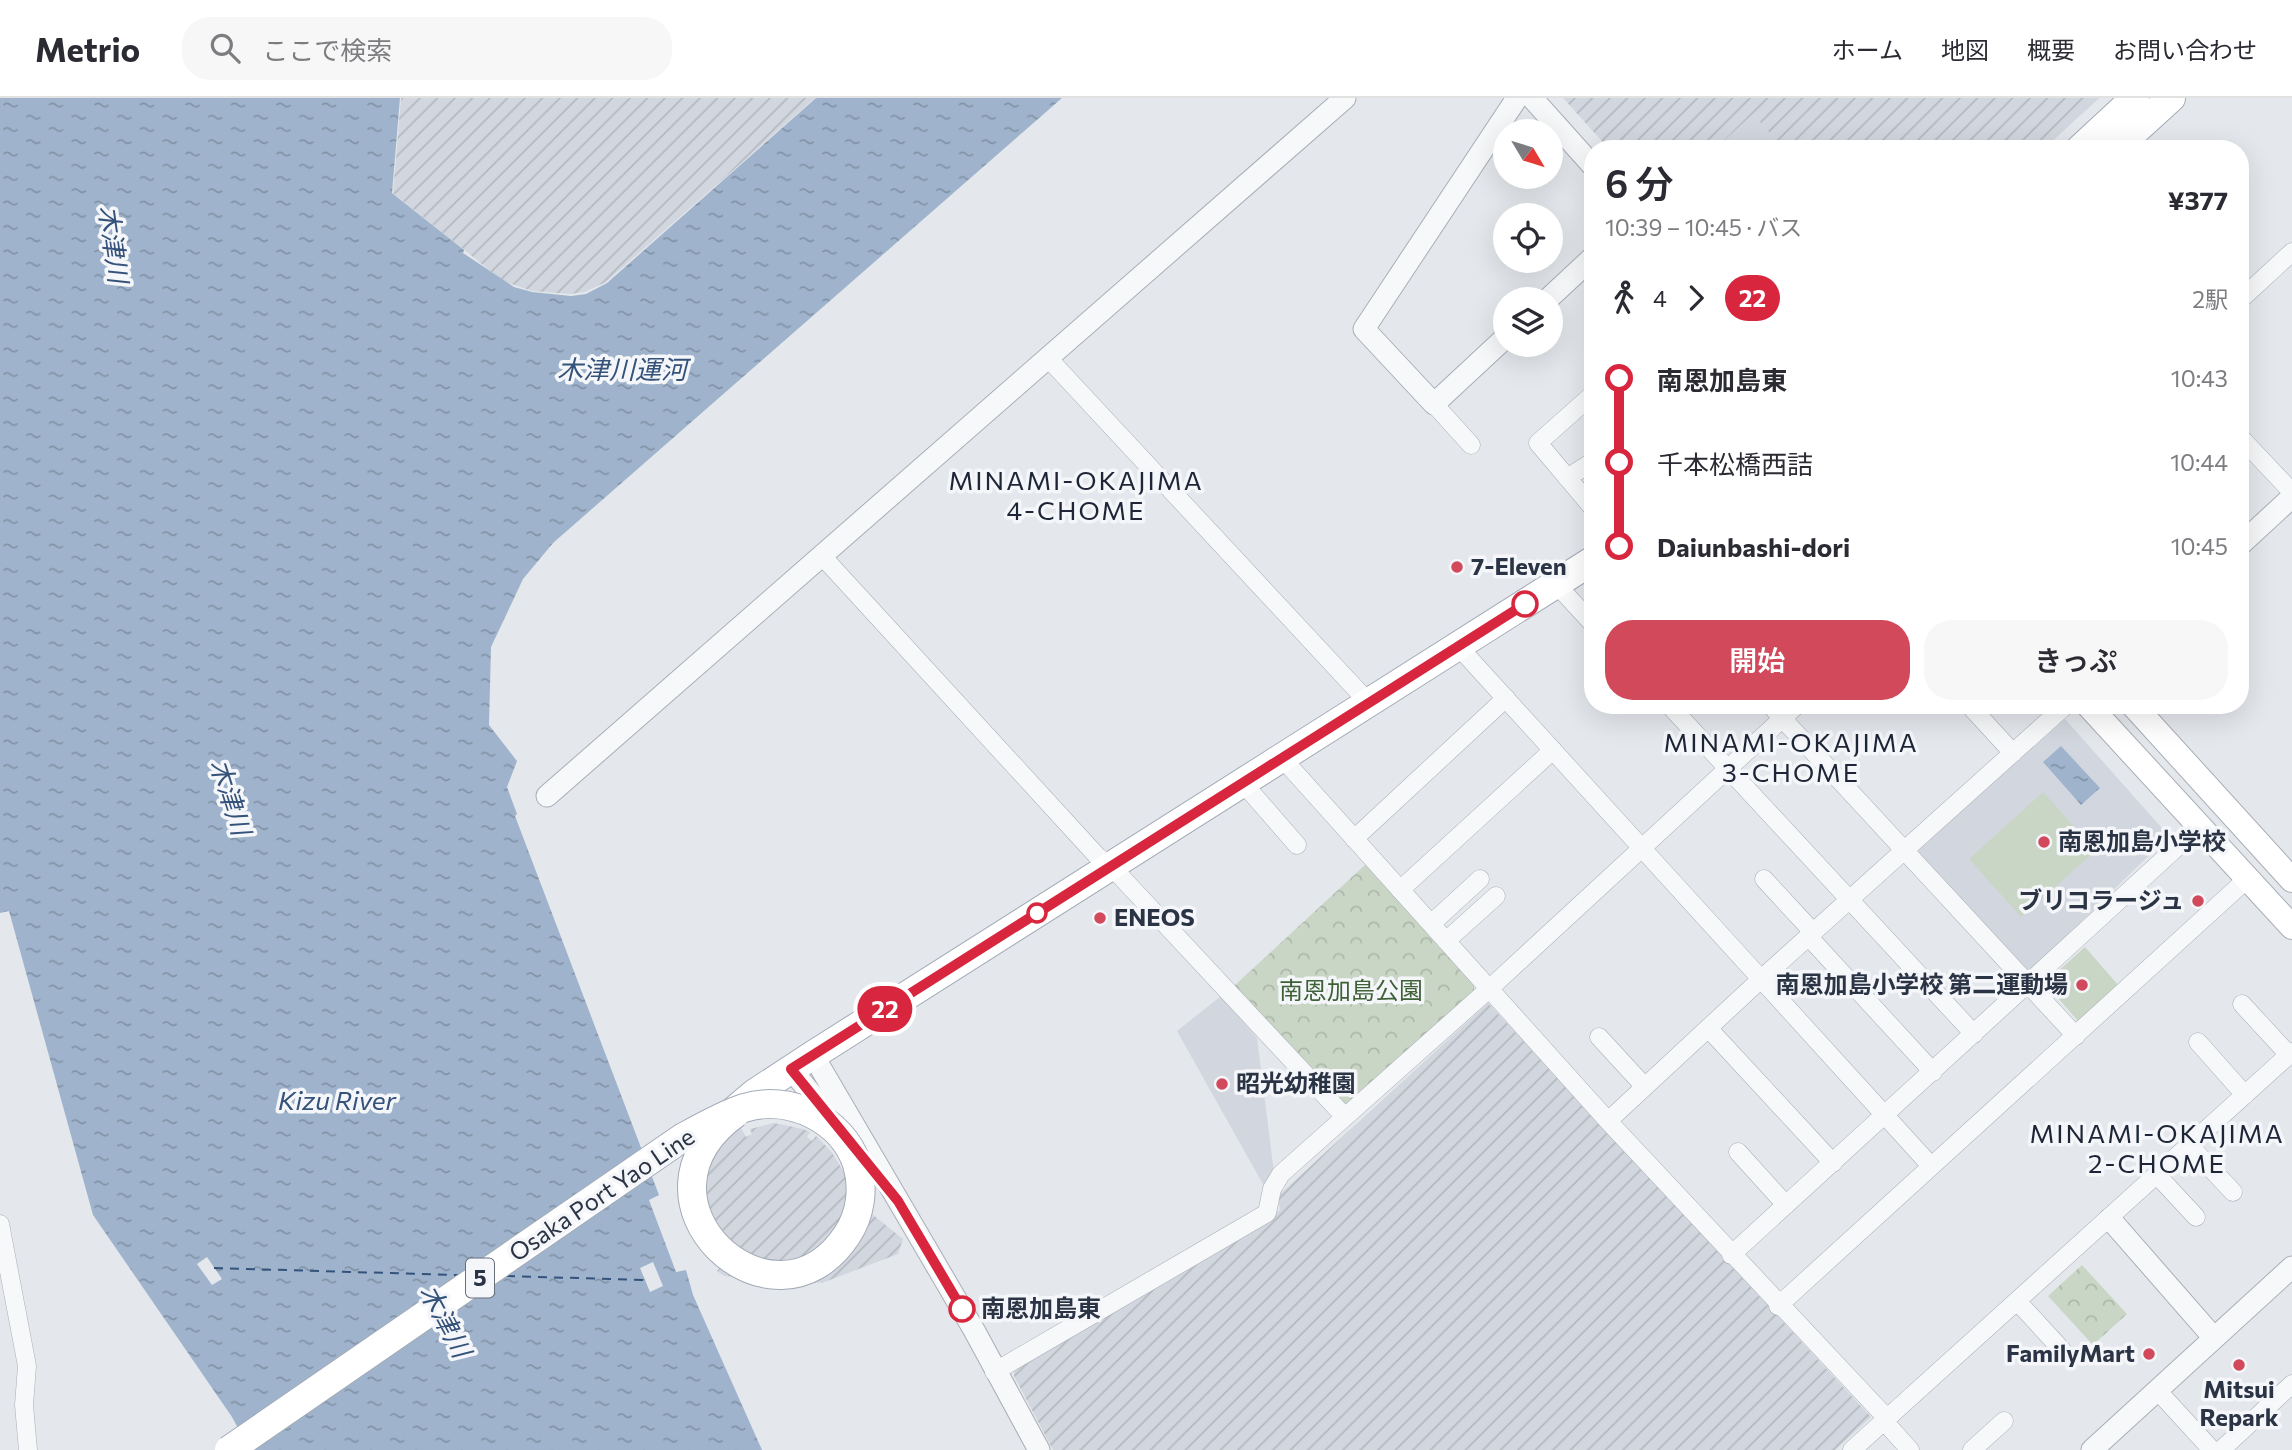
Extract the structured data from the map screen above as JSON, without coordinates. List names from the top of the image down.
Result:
{
  "streets": {
    "main road": ["Osaka Port Yao Line", "5"]
  },
  "districts": ["MINAMI-OKAJIMA 4-CHOME", "MINAMI-OKAJIMA 3-CHOME", "MINAMI-OKAJIMA 2-CHOME"],
  "water": ["木津川", "木津川運河", "Kizu River"],
  "parks": ["南恩加島公園"],
  "places": [
    "7-Eleven",
    "南恩加島小学校",
    "ブリコラージュ",
    "ENEOS",
    "南恩加島小学校 第二運動場",
    "昭光幼稚園",
    "南恩加島東",
    "FamilyMart",
    "Mitsui Repark"
  ],
  "lines": ["bus line 22"],
  "north": "bottom right",
  "page": {
    "header": "Metrio",
    "search": "ここで検索",
    "nav": [
      "ホーム",
      "地図",
      "概要",
      "お問い合わせ"
    ],
    "on_map": "22",
    "heading": ["6 分", "10:39 – 10:45 · バス", "¥377"],
    "legs": ["4", "22", "2駅"],
    "list": [
      {
        "name": "南恩加島東",
        "value": "10:43"
      },
      {
        "name": "千本松橋西詰",
        "value": "10:44"
      },
      {
        "name": "Daiunbashi-dori",
        "value": "10:45"
      }
    ],
    "buttons": ["開始", "きっぷ"]
  }
}
